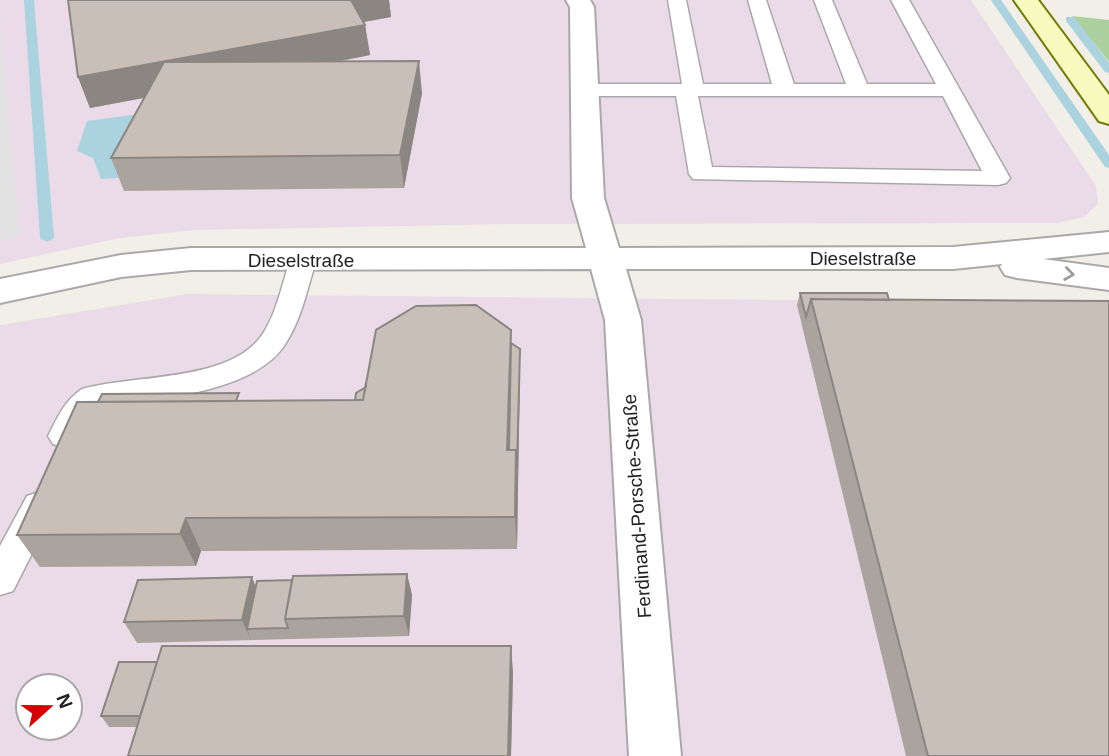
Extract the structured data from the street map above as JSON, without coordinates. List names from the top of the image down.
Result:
{
  "streets": {
    "street": ["Dieselstraße", "Ferdinand-Porsche-Straße"]
  },
  "crossings": [
    ["Dieselstraße", "Ferdinand-Porsche-Straße"]
  ],
  "north": "right"
}
